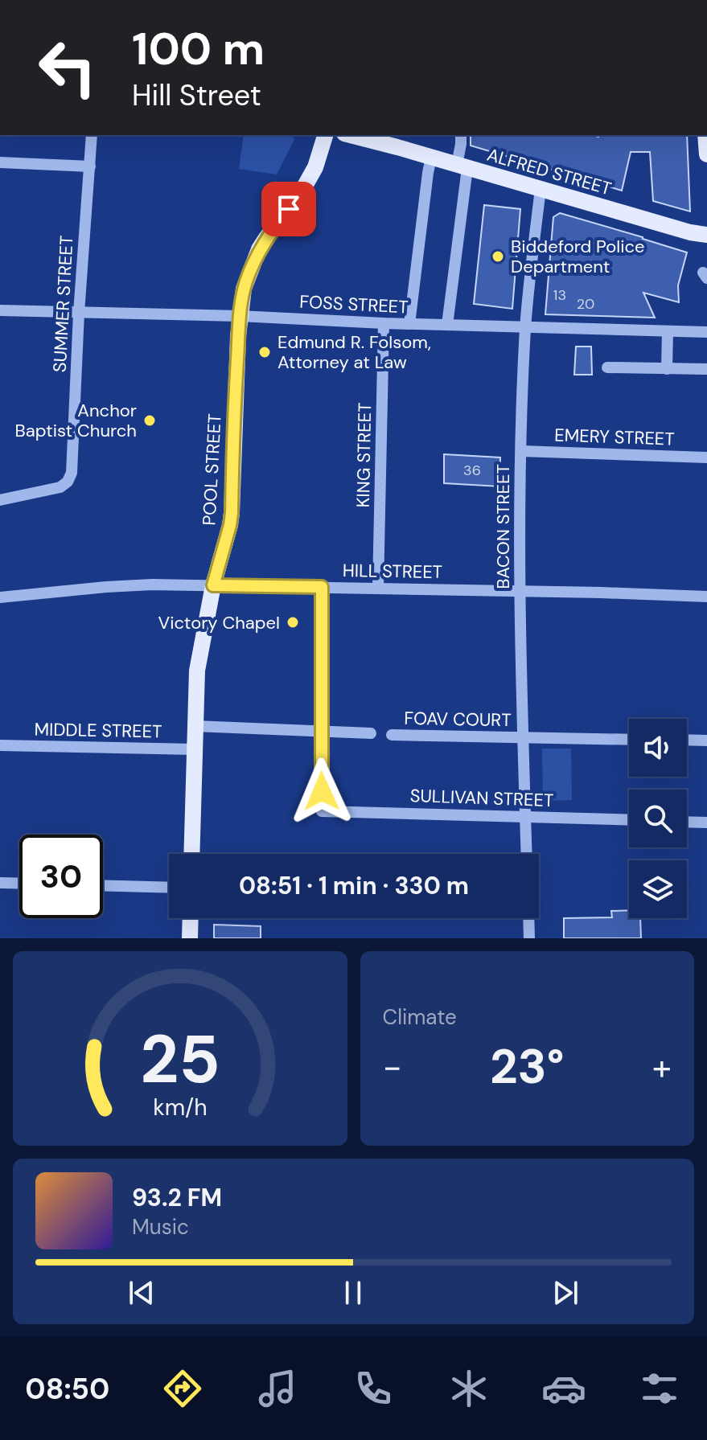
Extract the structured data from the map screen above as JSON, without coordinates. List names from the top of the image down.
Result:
{
  "streets": {
    "main road": ["ALFRED STREET", "POOL STREET"],
    "street": [
      "SUMMER STREET",
      "FOSS STREET",
      "EMERY STREET",
      "KING STREET",
      "BACON STREET",
      "HILL STREET",
      "FOAV COURT",
      "MIDDLE STREET",
      "SULLIVAN STREET"
    ]
  },
  "crossings": [
    ["ALFRED STREET", "BACON STREET"],
    ["SUMMER STREET", "FOSS STREET"],
    ["FOSS STREET", "KING STREET"],
    ["FOSS STREET", "POOL STREET"],
    ["FOSS STREET", "BACON STREET"],
    ["EMERY STREET", "BACON STREET"],
    ["KING STREET", "HILL STREET"],
    ["POOL STREET", "HILL STREET"],
    ["POOL STREET", "MIDDLE STREET"],
    ["BACON STREET", "HILL STREET"],
    ["BACON STREET", "FOAV COURT"],
    ["BACON STREET", "SULLIVAN STREET"]
  ],
  "places": [
    "Biddeford Police Department",
    "Edmund R. Folsom, Attorney at Law",
    "Anchor Baptist Church",
    "Victory Chapel"
  ],
  "house_numbers": ["13", "20", "36"],
  "page": {
    "turn": ["100 m", "Hill Street"],
    "limit": "30",
    "trip": "08:51 · 1 min · 330 m",
    "tile": "Climate",
    "heat": ["−", "23°", "+"],
    "song": ["93.2 FM", "Music"],
    "tabs": "08:50",
    "gauge": ["25", "km/h"]
  }
}
